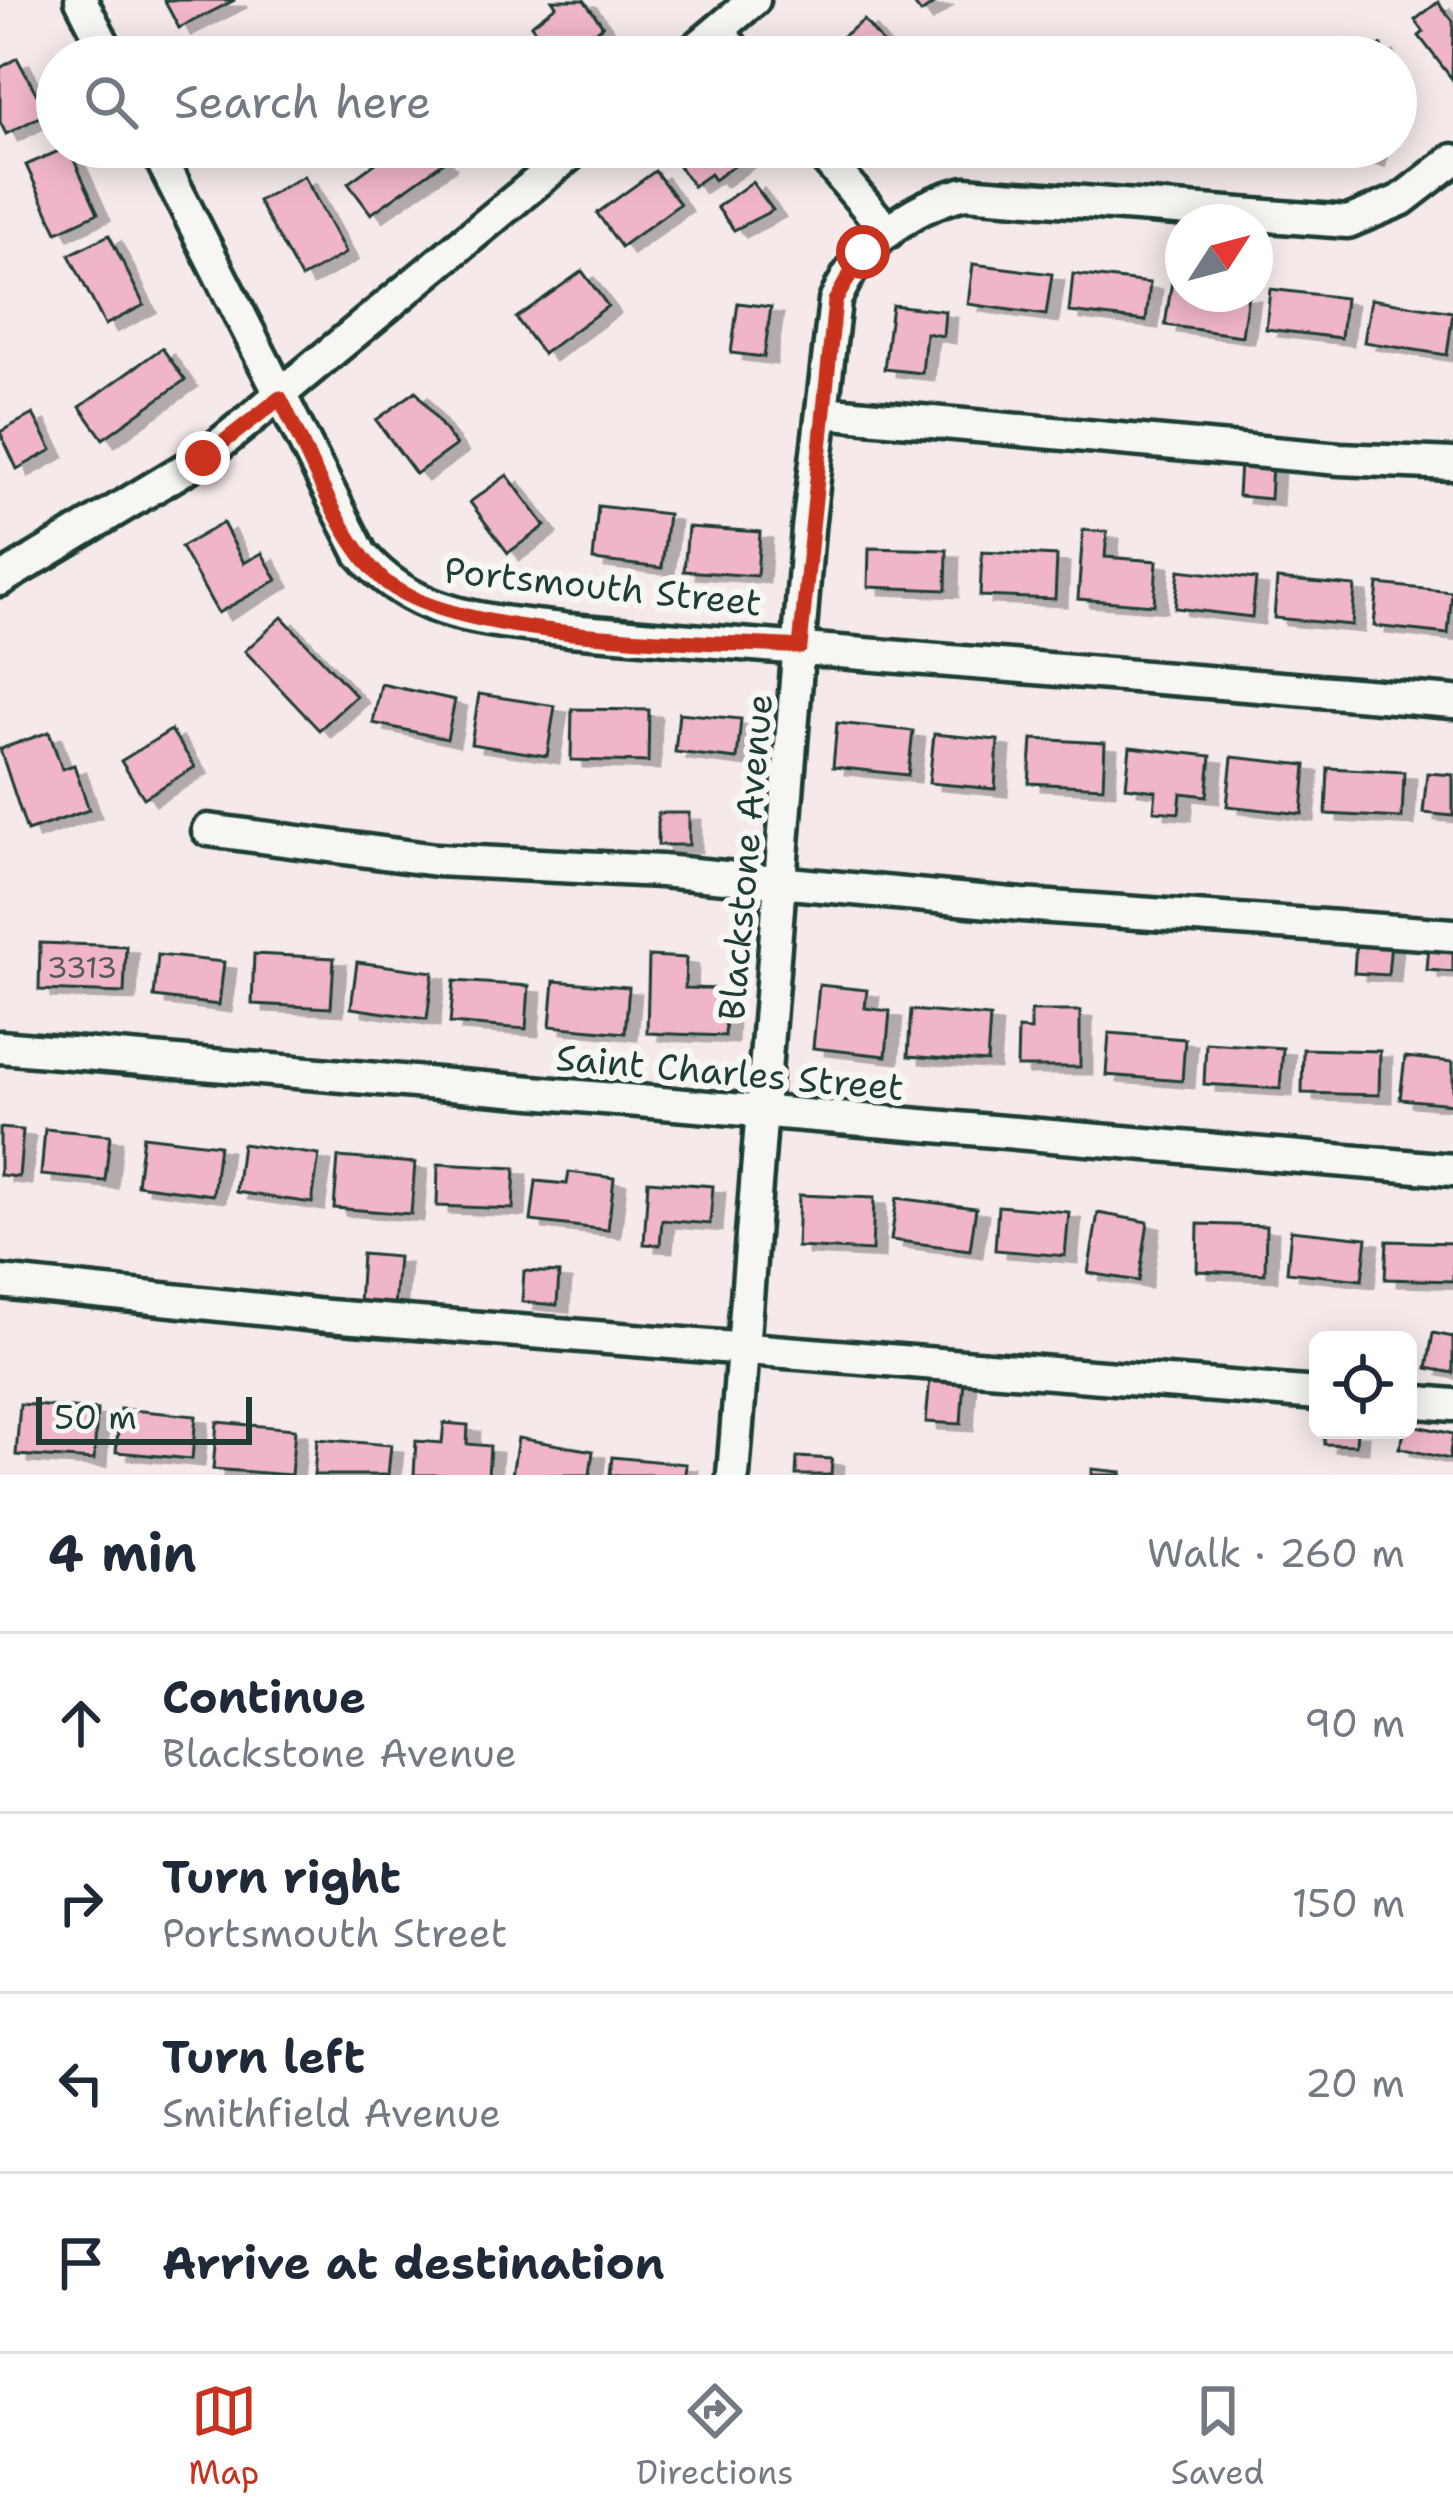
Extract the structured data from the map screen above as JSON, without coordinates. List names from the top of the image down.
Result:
{
  "streets": {
    "street": ["Portsmouth Street", "Blackstone Avenue", "Saint Charles Street"]
  },
  "crossings": [
    ["Portsmouth Street", "Blackstone Avenue"],
    ["Blackstone Avenue", "Saint Charles Street"]
  ],
  "house_numbers": ["3313"],
  "scale_bar": "50 m",
  "north": "top right",
  "page": {
    "search": "Search here",
    "scale": "50 m",
    "heading": ["4 min", "Walk · 260 m"],
    "list": [
      ["Continue", "Blackstone Avenue", "90 m"],
      ["Turn right", "Portsmouth Street", "150 m"],
      ["Turn left", "Smithfield Avenue", "20 m"],
      "Arrive at destination"
    ],
    "nav": ["Map", "Directions", "Saved"]
  }
}
